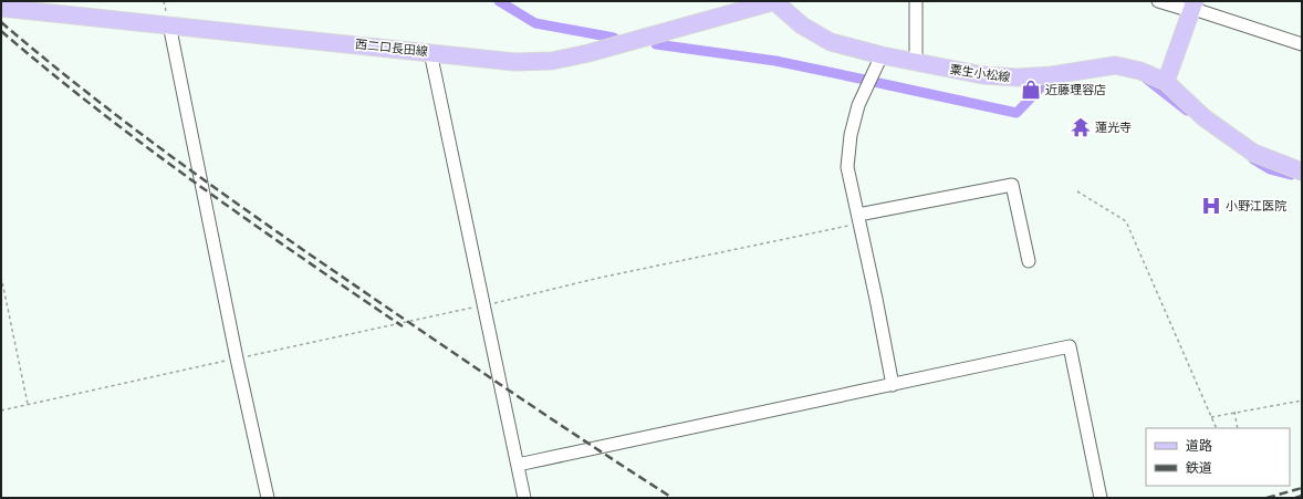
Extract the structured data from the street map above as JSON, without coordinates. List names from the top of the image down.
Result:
{
  "streets": {
    "main road": ["西二口長田線", "粟生小松線"]
  },
  "crossings": [
    ["西二口長田線", "粟生小松線"]
  ],
  "places": {
    "shop": ["近藤理容店"],
    "temple": ["蓮光寺"],
    "hospital": ["小野江医院"]
  },
  "legend": ["道路", "鉄道"]
}
